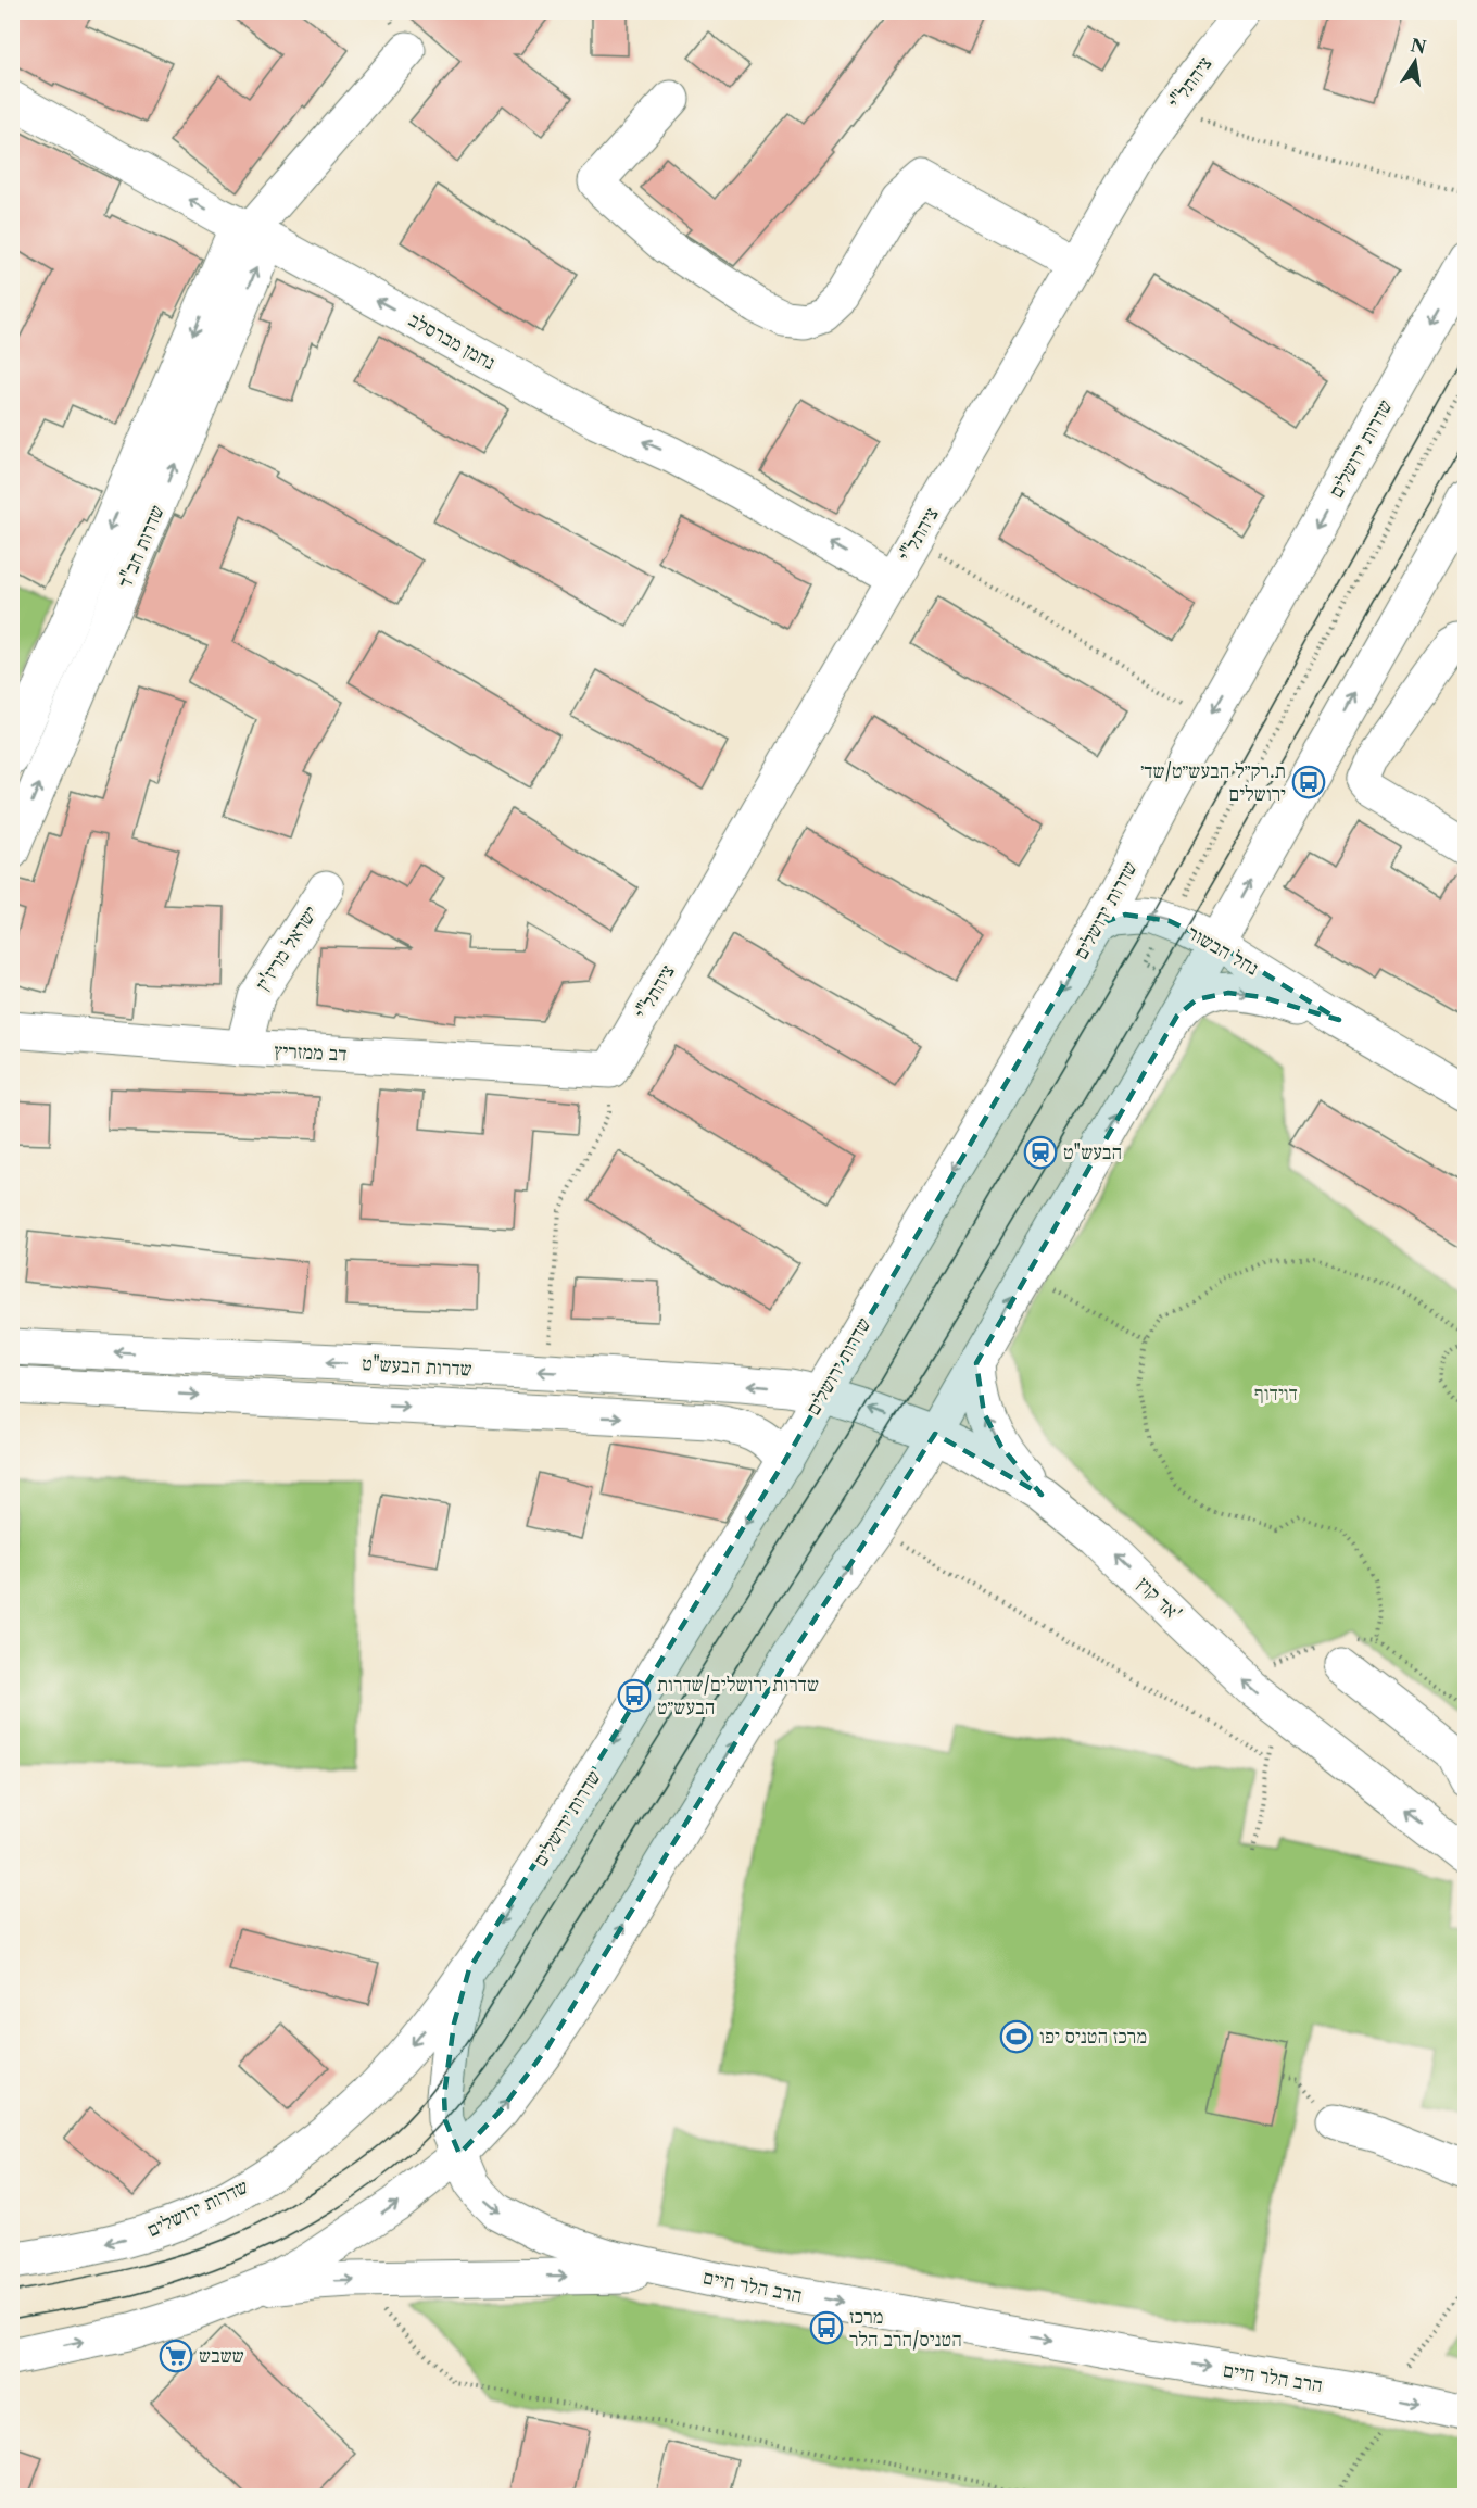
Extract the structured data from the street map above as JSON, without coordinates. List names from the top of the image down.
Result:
{
  "streets": {
    "street": [
      "ציהתל\"י",
      "נחמן מברסלב",
      "שדרות ירושלים",
      "שדרות חב\"ד",
      "ישראל מריז'ין",
      "נחל הבשור",
      "דב ממזריץ",
      "שדרות הבעש\"ט",
      "אד קוץ'",
      "הרב הלר חיים"
    ]
  },
  "crossings": [
    ["ציהתל\"י", "נחמן מברסלב"],
    ["ציהתל\"י", "דב ממזריץ"],
    ["נחמן מברסלב", "שדרות חב\"ד"],
    ["שדרות ירושלים", "נחל הבשור"],
    ["שדרות ירושלים", "שדרות הבעש\"ט"],
    ["שדרות ירושלים", "אד קוץ'"],
    ["שדרות ירושלים", "הרב הלר חיים"],
    ["ישראל מריז'ין", "דב ממזריץ"],
    ["שדרות הבעש\"ט", "אד קוץ'"]
  ],
  "one_way": ["נחמן מברסלב", "אד קוץ'"],
  "parks": ["דוידוף"],
  "places": {
    "bus stop": ["ת.רק״ל הבעש״ט/שד׳ ירושלים", "שדרות ירושלים/שדרות הבעש״ט", "מרכז הטניס/הרב הלר"],
    "station": ["הבעש\"ט"],
    "sports": ["מרכז הטניס יפו"],
    "supermarket": ["ששבש"]
  },
  "north": "top"
}
